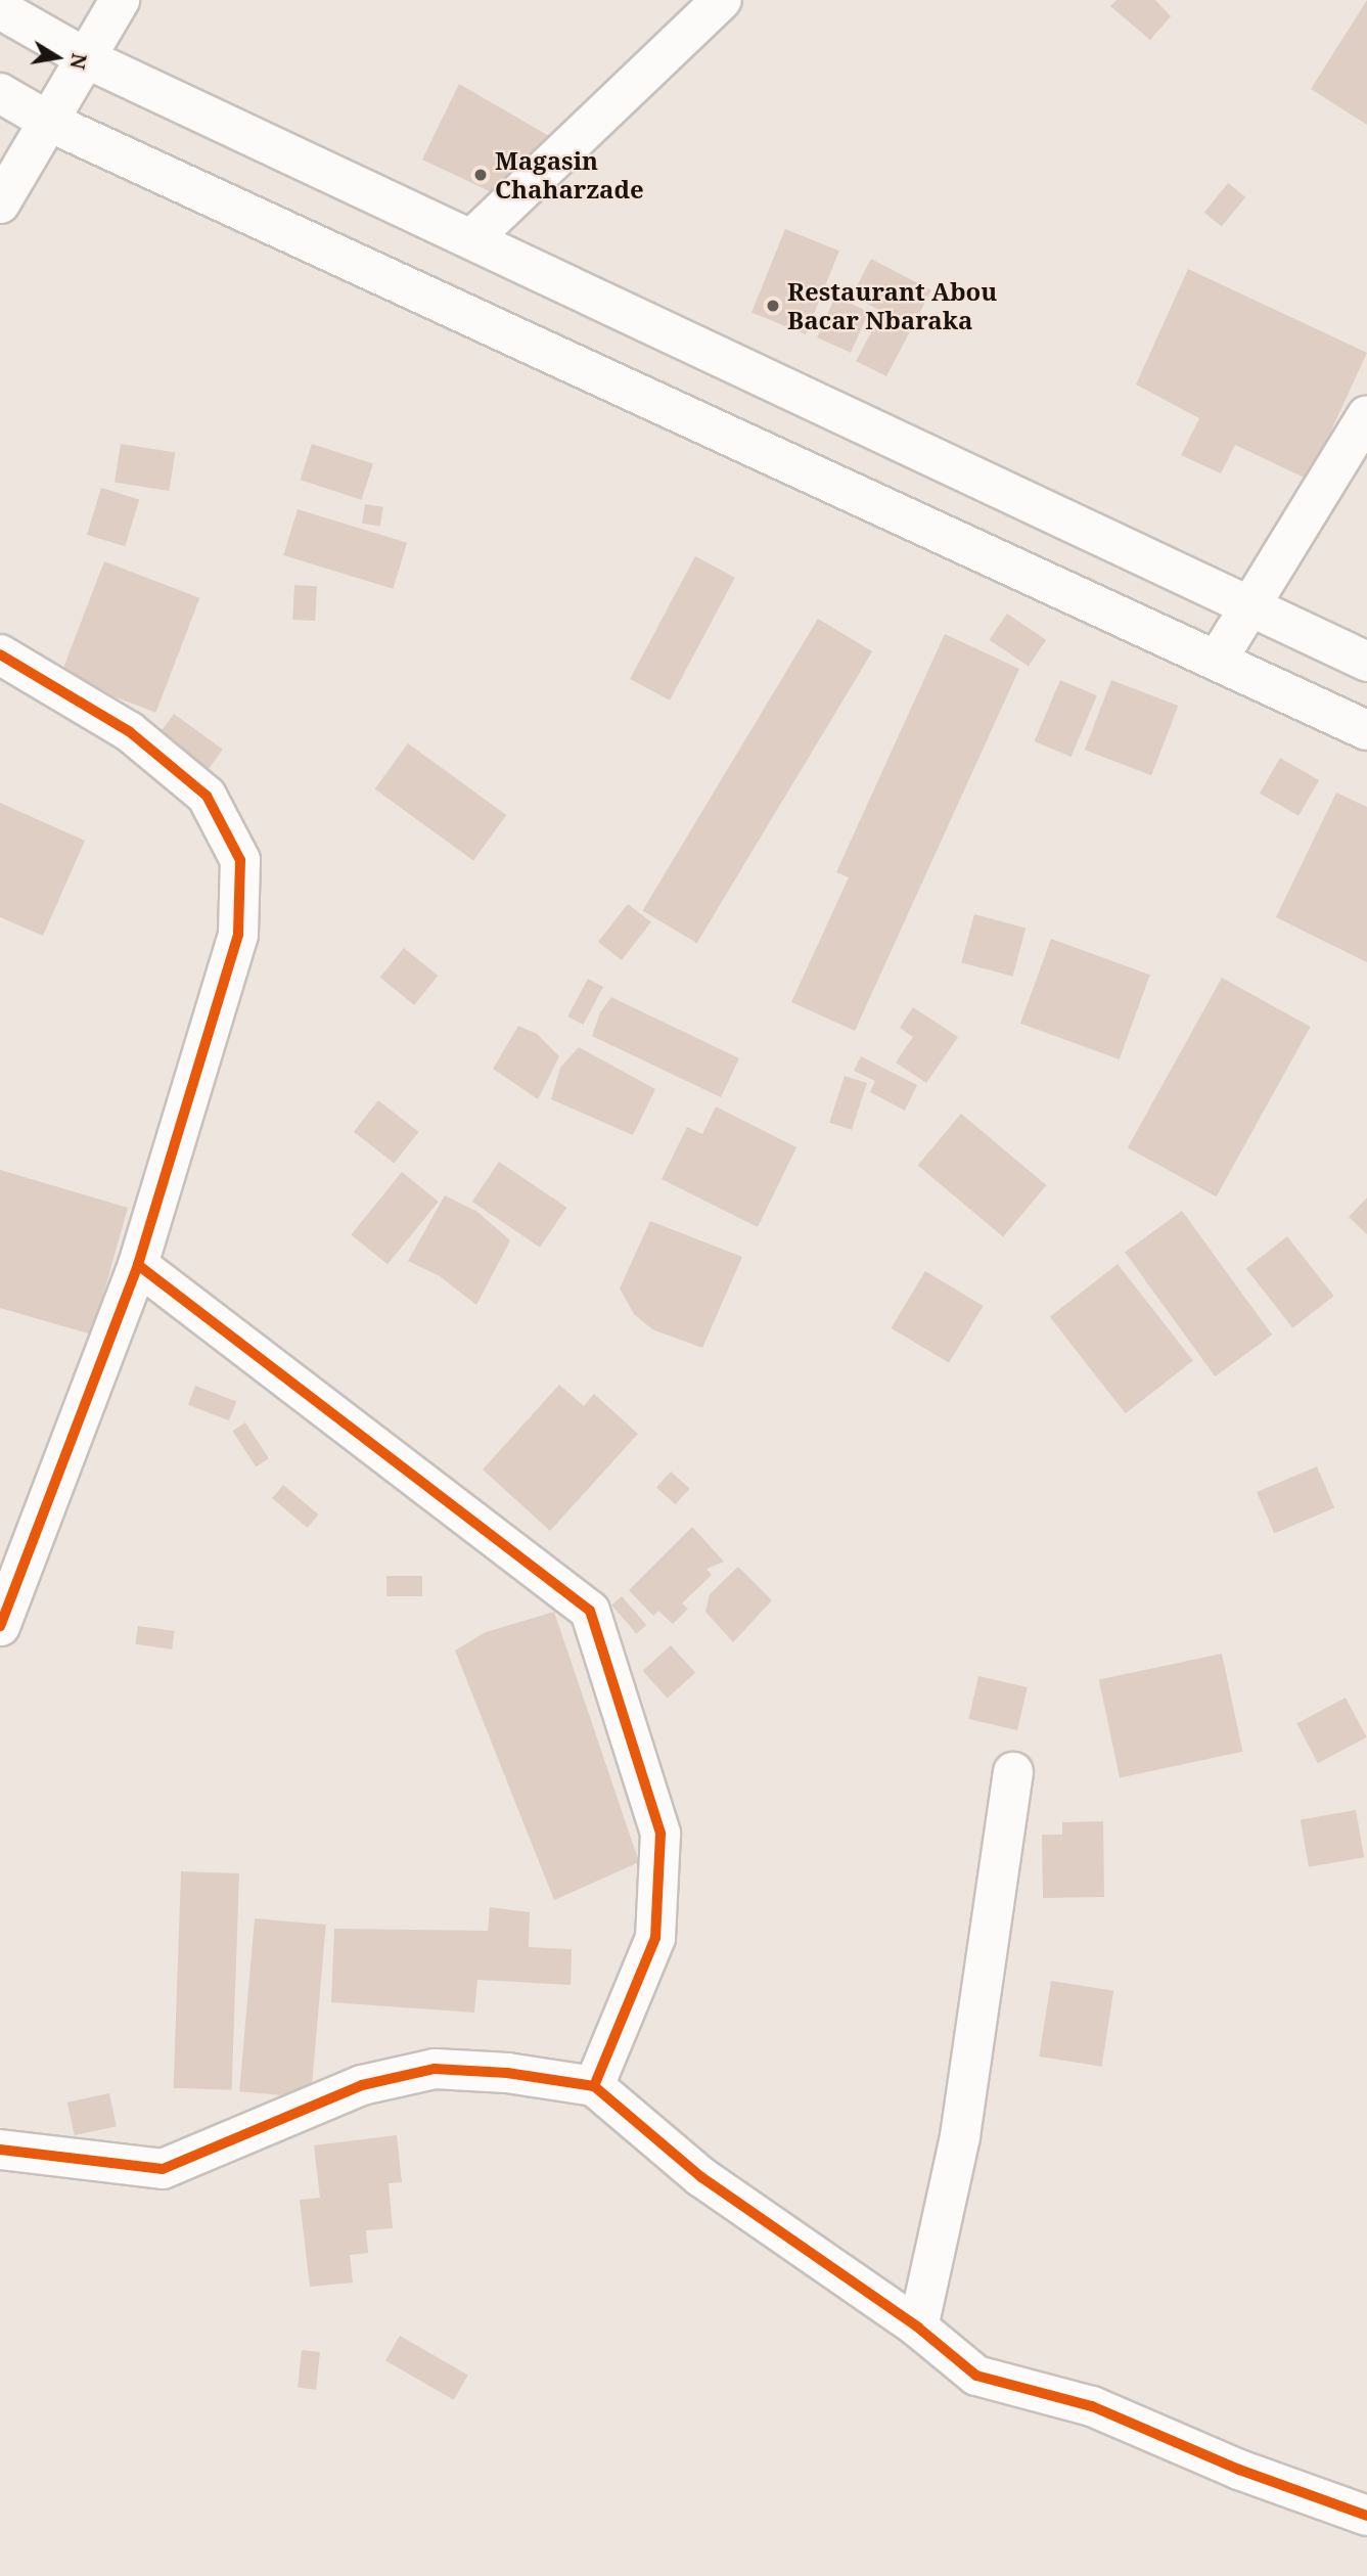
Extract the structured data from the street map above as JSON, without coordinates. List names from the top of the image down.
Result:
{
  "places": ["Magasin Chaharzade", "Restaurant Abou Bacar Nbaraka"],
  "north": "right"
}
